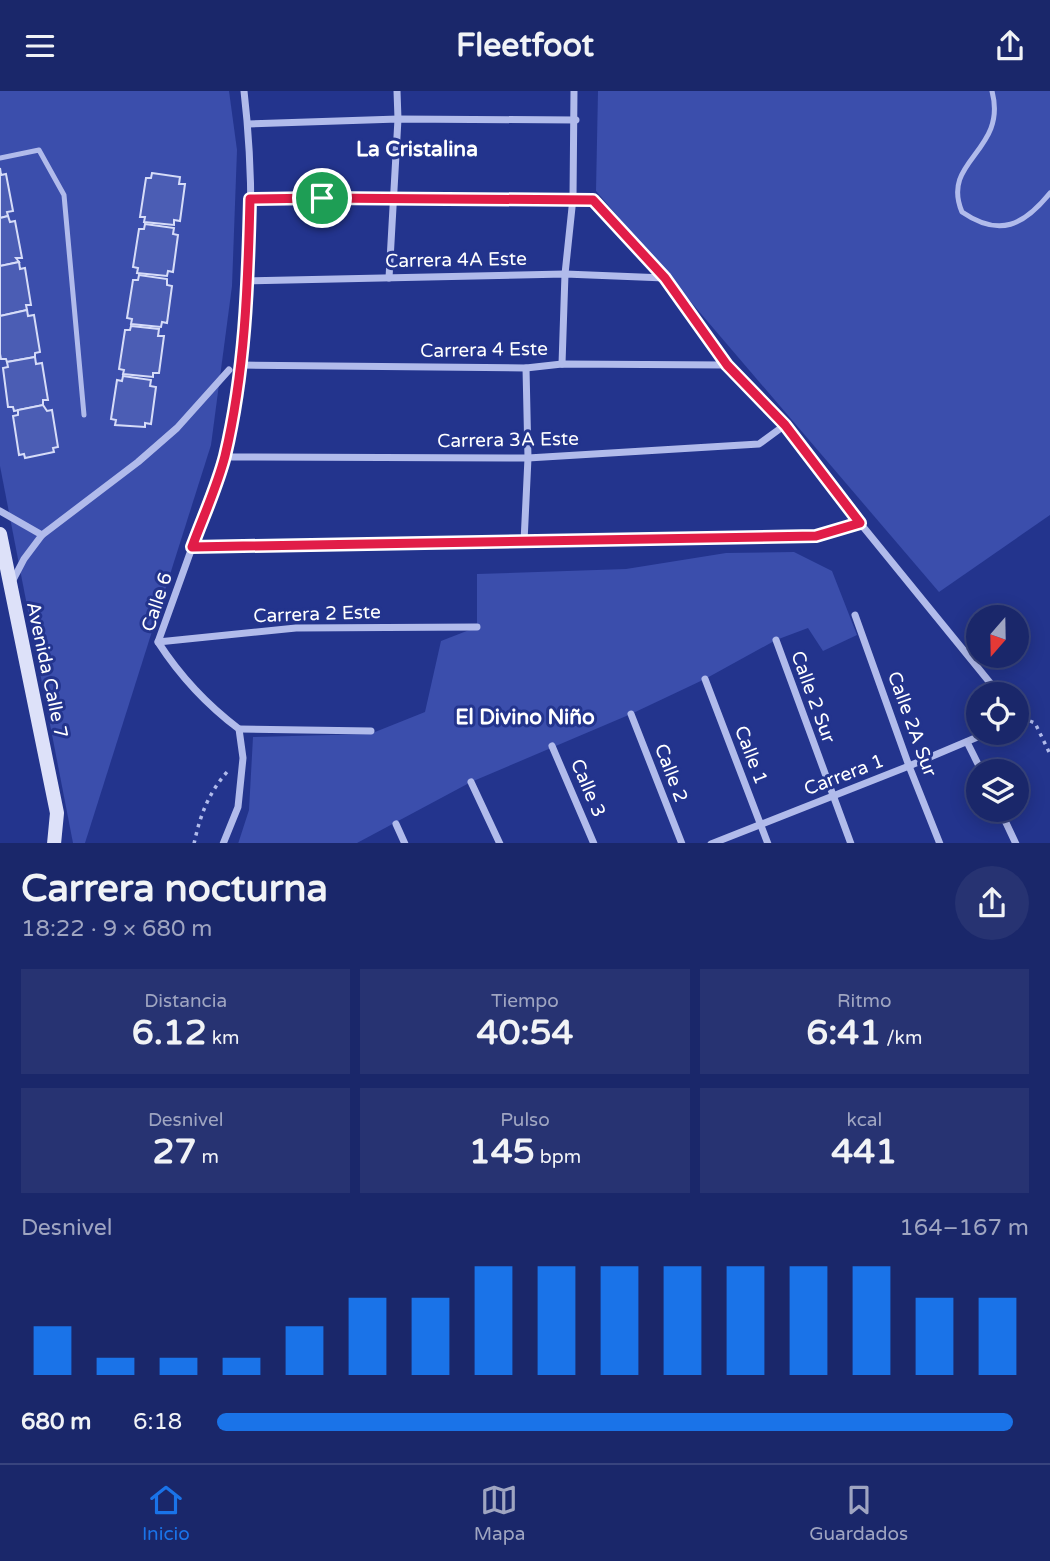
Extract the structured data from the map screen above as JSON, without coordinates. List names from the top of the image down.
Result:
{
  "streets": {
    "main road": ["Avenida Calle 7"],
    "street": [
      "Carrera 4A Este",
      "Carrera 4 Este",
      "Carrera 3A Este",
      "Calle 6",
      "Carrera 2 Este",
      "Calle 2 Sur",
      "Calle 2A Sur",
      "Calle 1",
      "Calle 2",
      "Carrera 1",
      "Calle 3"
    ]
  },
  "crossings": [
    ["Carrera 4A Este", "Calle 6"],
    ["Carrera 4 Este", "Calle 6"],
    ["Carrera 3A Este", "Calle 6"],
    ["Calle 6", "Carrera 2 Este"],
    ["Calle 2 Sur", "Carrera 1"],
    ["Calle 2A Sur", "Carrera 1"],
    ["Calle 1", "Carrera 1"]
  ],
  "districts": ["La Cristalina", "El Divino Niño"],
  "north": "bottom",
  "page": {
    "header": "Fleetfoot",
    "heading": ["Carrera nocturna", "18:22 · 9 × 680 m"],
    "stats": [
      ["Distancia", "6.12 km"],
      ["Tiempo", "40:54"],
      ["Ritmo", "6:41 /km"],
      ["Desnivel", "27 m"],
      ["Pulso", "145 bpm"],
      ["kcal", "441"]
    ],
    "chart": ["Desnivel", "164–167 m"],
    "list": [
      {
        "name": "680 m",
        "note": "6:18"
      }
    ],
    "tabs": ["Inicio", "Mapa", "Guardados"]
  }
}
